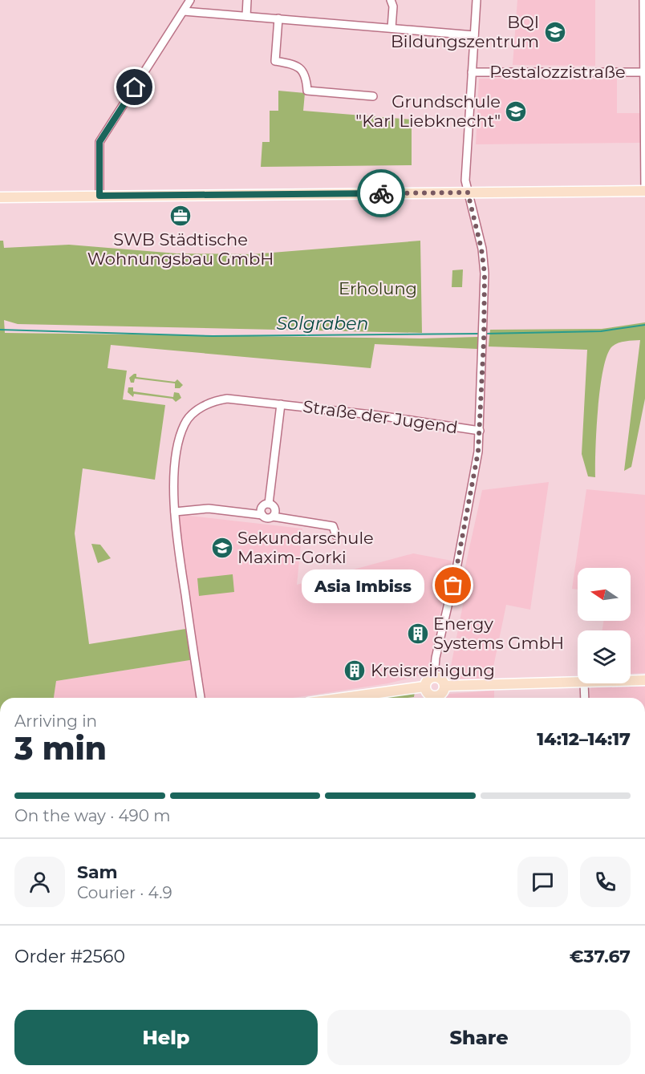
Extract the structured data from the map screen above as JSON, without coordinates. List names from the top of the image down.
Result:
{
  "streets": {
    "street": ["Pestalozzistraße", "Straße der Jugend"]
  },
  "water": ["Solgraben"],
  "parks": ["Erholung"],
  "places": {
    "school or university": ["BQI Bildungszentrum", "Grundschule \"Karl Liebknecht\"", "Sekundarschule Maxim-Gorki"],
    "office": ["SWB Städtische Wohnungsbau GmbH"],
    "other": ["Asia Imbiss"],
    "building": ["Energy Systems GmbH", "Kreisreinigung"]
  },
  "north": "left",
  "page": {
    "bubble": "Asia Imbiss",
    "heading": ["3 min", "Arriving in", "14:12–14:17"],
    "panel": [
      "Sam",
      "Courier · 4.9",
      "Order #2560",
      "€37.67"
    ],
    "bar": "On the way · 490 m",
    "buttons": ["Help", "Share"]
  }
}
